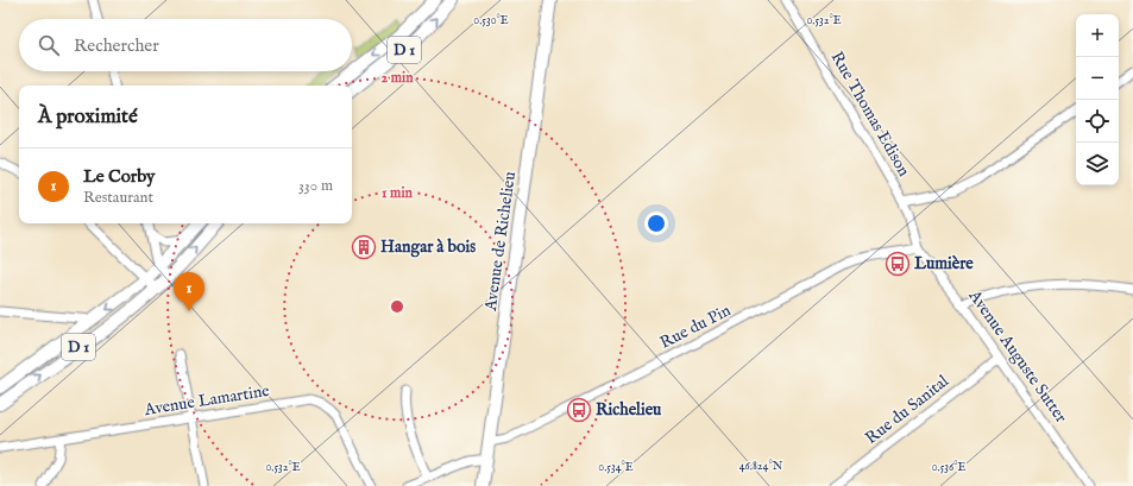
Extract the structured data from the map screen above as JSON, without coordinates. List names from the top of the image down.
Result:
{
  "streets": {
    "main road": ["D 1", "Avenue de Richelieu"],
    "street": [
      "Rue Thomas Edison",
      "Rue du Pin",
      "Avenue Auguste Sutter",
      "Avenue Lamartine",
      "Rue du Sanital"
    ]
  },
  "crossings": [
    ["Rue Thomas Edison", "Rue du Pin"],
    ["Rue Thomas Edison", "Avenue Auguste Sutter"],
    ["Avenue de Richelieu", "Rue du Pin"],
    ["Rue du Pin", "Avenue Auguste Sutter"],
    ["Avenue Auguste Sutter", "Rue du Sanital"]
  ],
  "places": {
    "building": ["Hangar à bois"],
    "bus stop": ["Lumière", "Richelieu"]
  },
  "page": {
    "map_buttons": ["+", "−"],
    "search": "Rechercher",
    "heading": "À proximité",
    "list": [
      {
        "mark": "1",
        "name": "Le Corby",
        "note": "Restaurant",
        "value": "330 m"
      }
    ],
    "pins": "1"
  },
  "coordinates": [
    "0.530°E",
    "0.532°E",
    "46.824°N",
    "0.534°E",
    "0.536°E"
  ],
  "rings": ["2 min", "1 min"]
}
